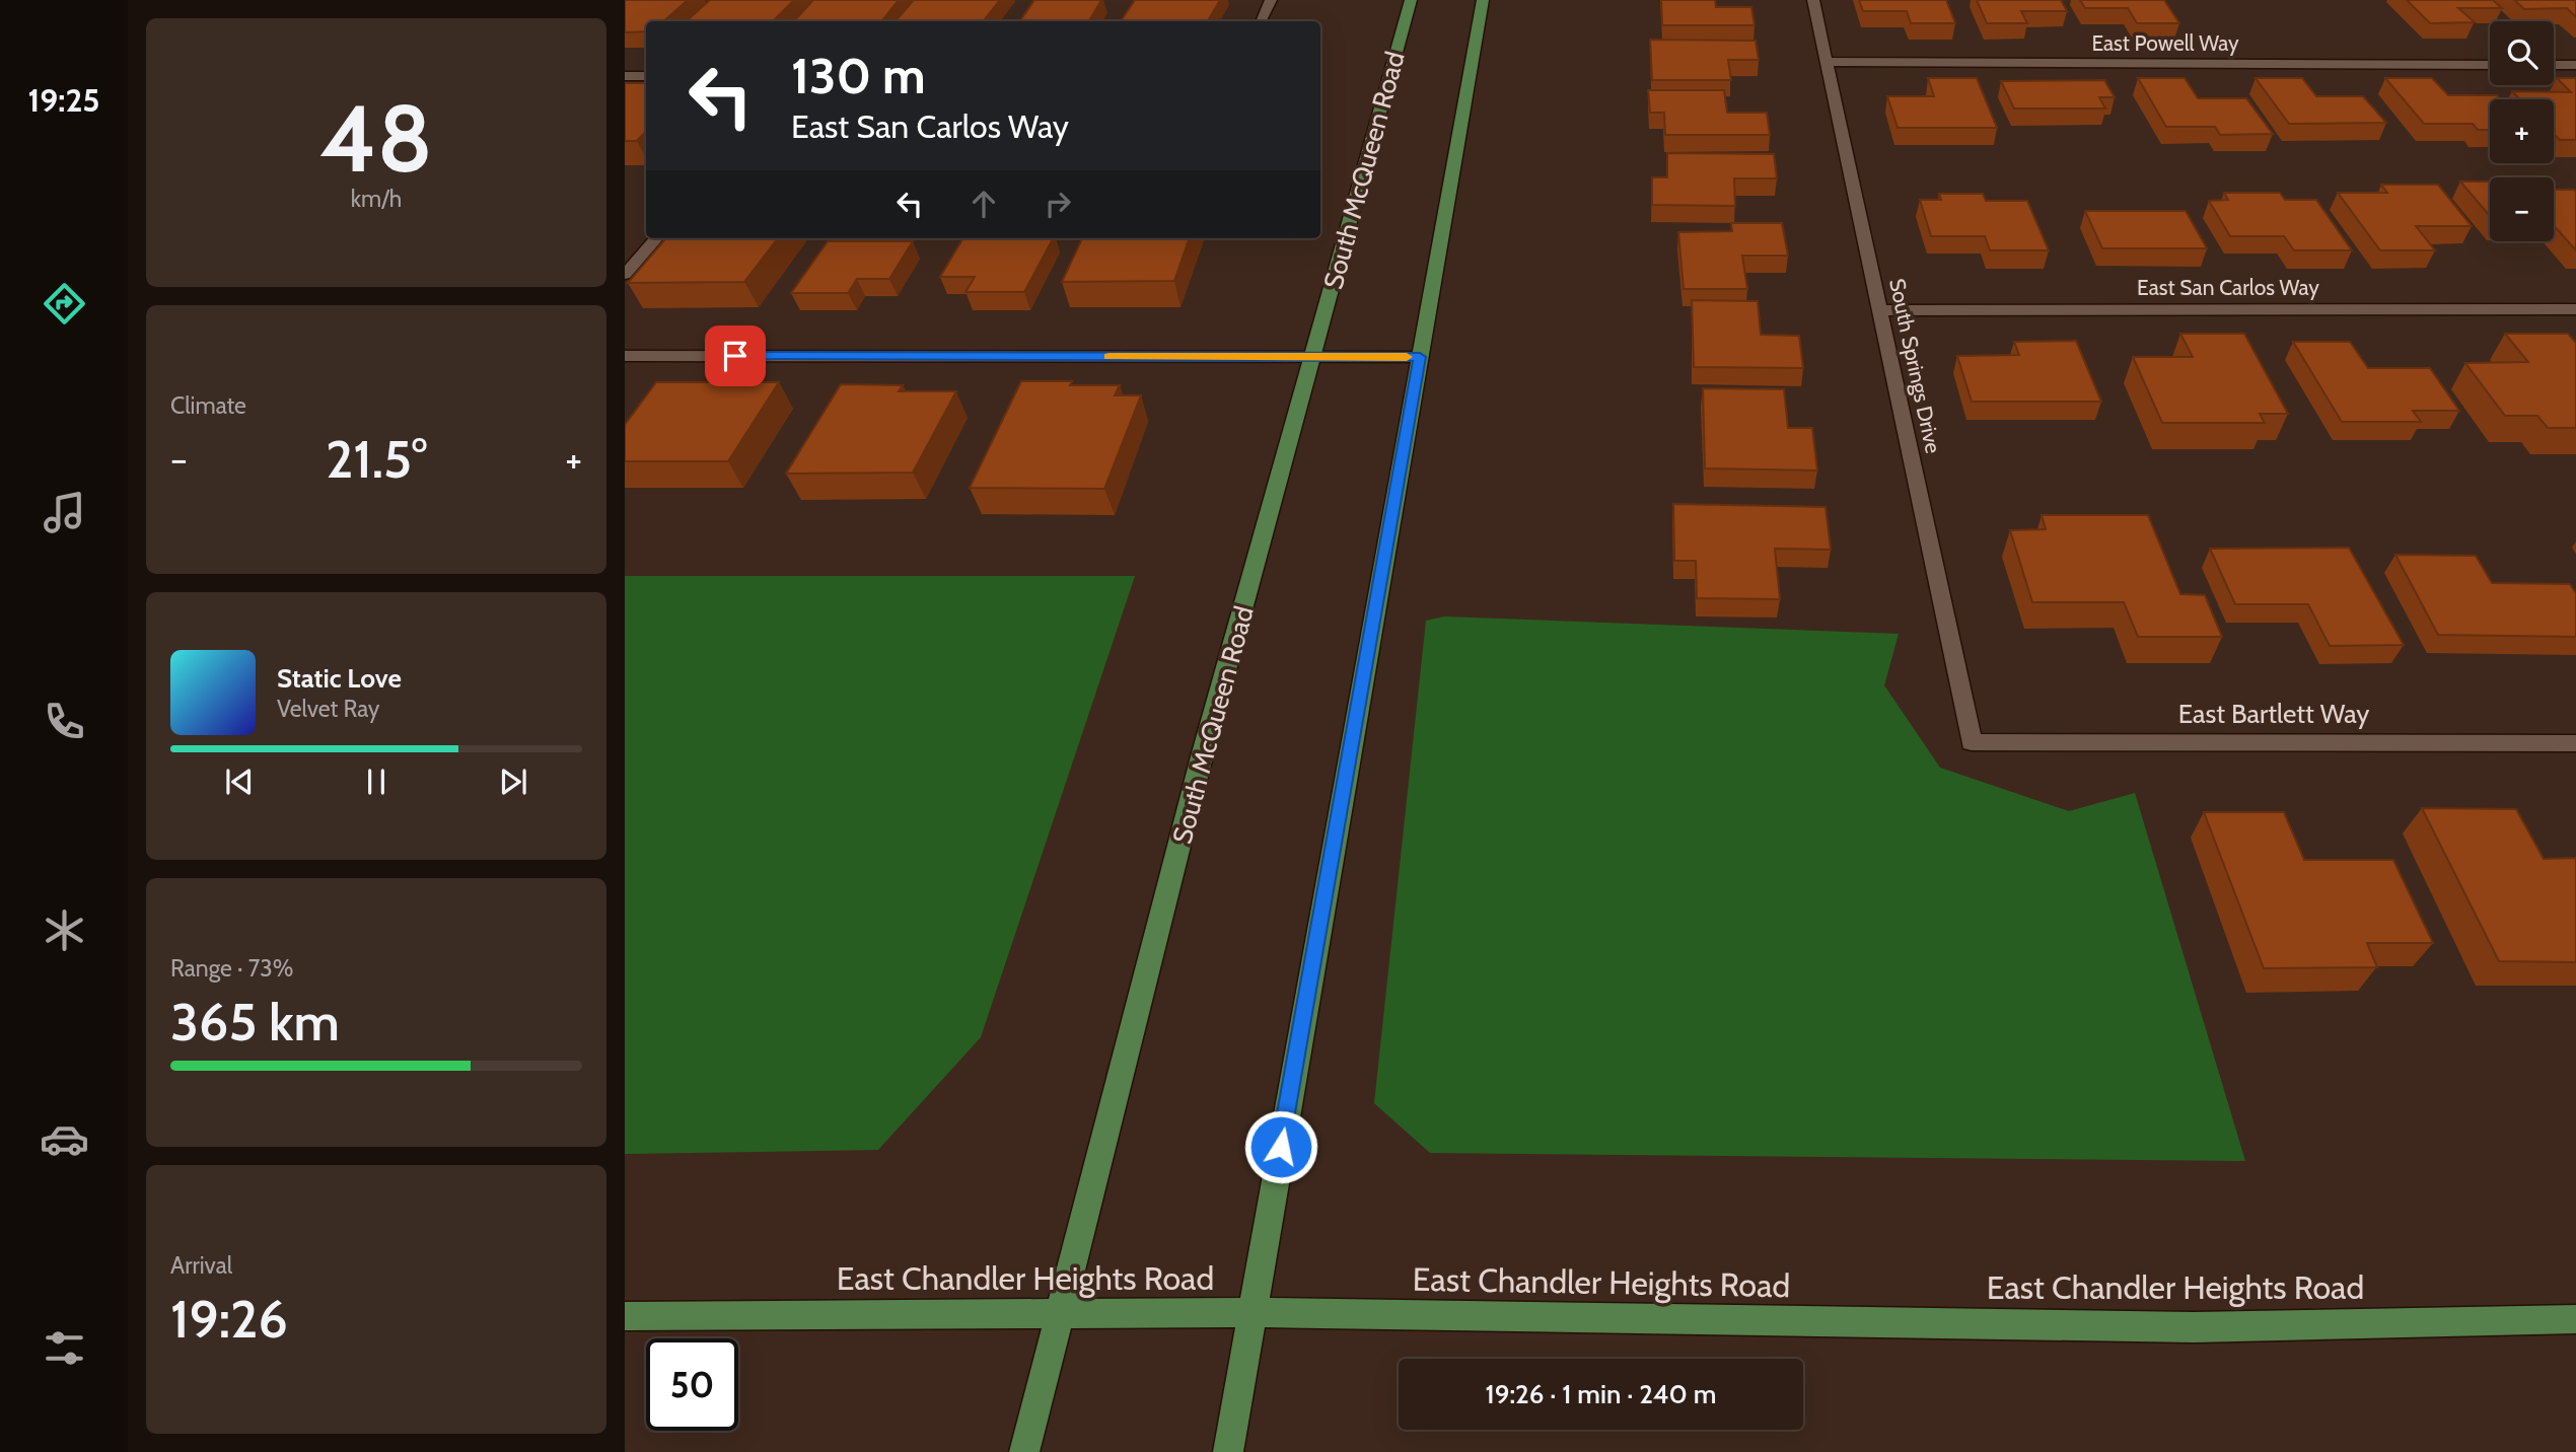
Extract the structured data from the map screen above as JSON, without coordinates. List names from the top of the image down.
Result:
{
  "streets": {
    "main road": ["South McQueen Road", "East Chandler Heights Road"],
    "street": [
      "East Powell Way",
      "East San Carlos Way",
      "South Springs Drive",
      "East Bartlett Way"
    ]
  },
  "crossings": [
    ["East Powell Way", "South Springs Drive"],
    ["South McQueen Road", "East Chandler Heights Road"],
    ["East San Carlos Way", "South Springs Drive"],
    ["South Springs Drive", "East Bartlett Way"]
  ],
  "page": {
    "tabs": "19:25",
    "tile": [
      ["48", "km/h"],
      "Climate",
      ["Range · 73%", "365 km"],
      ["Arrival", "19:26"]
    ],
    "map_buttons": ["+", "−"],
    "turn": ["130 m", "East San Carlos Way"],
    "heat": ["−", "21.5°", "+"],
    "song": ["Static Love", "Velvet Ray"],
    "limit": "50",
    "trip": "19:26 · 1 min · 240 m"
  }
}
